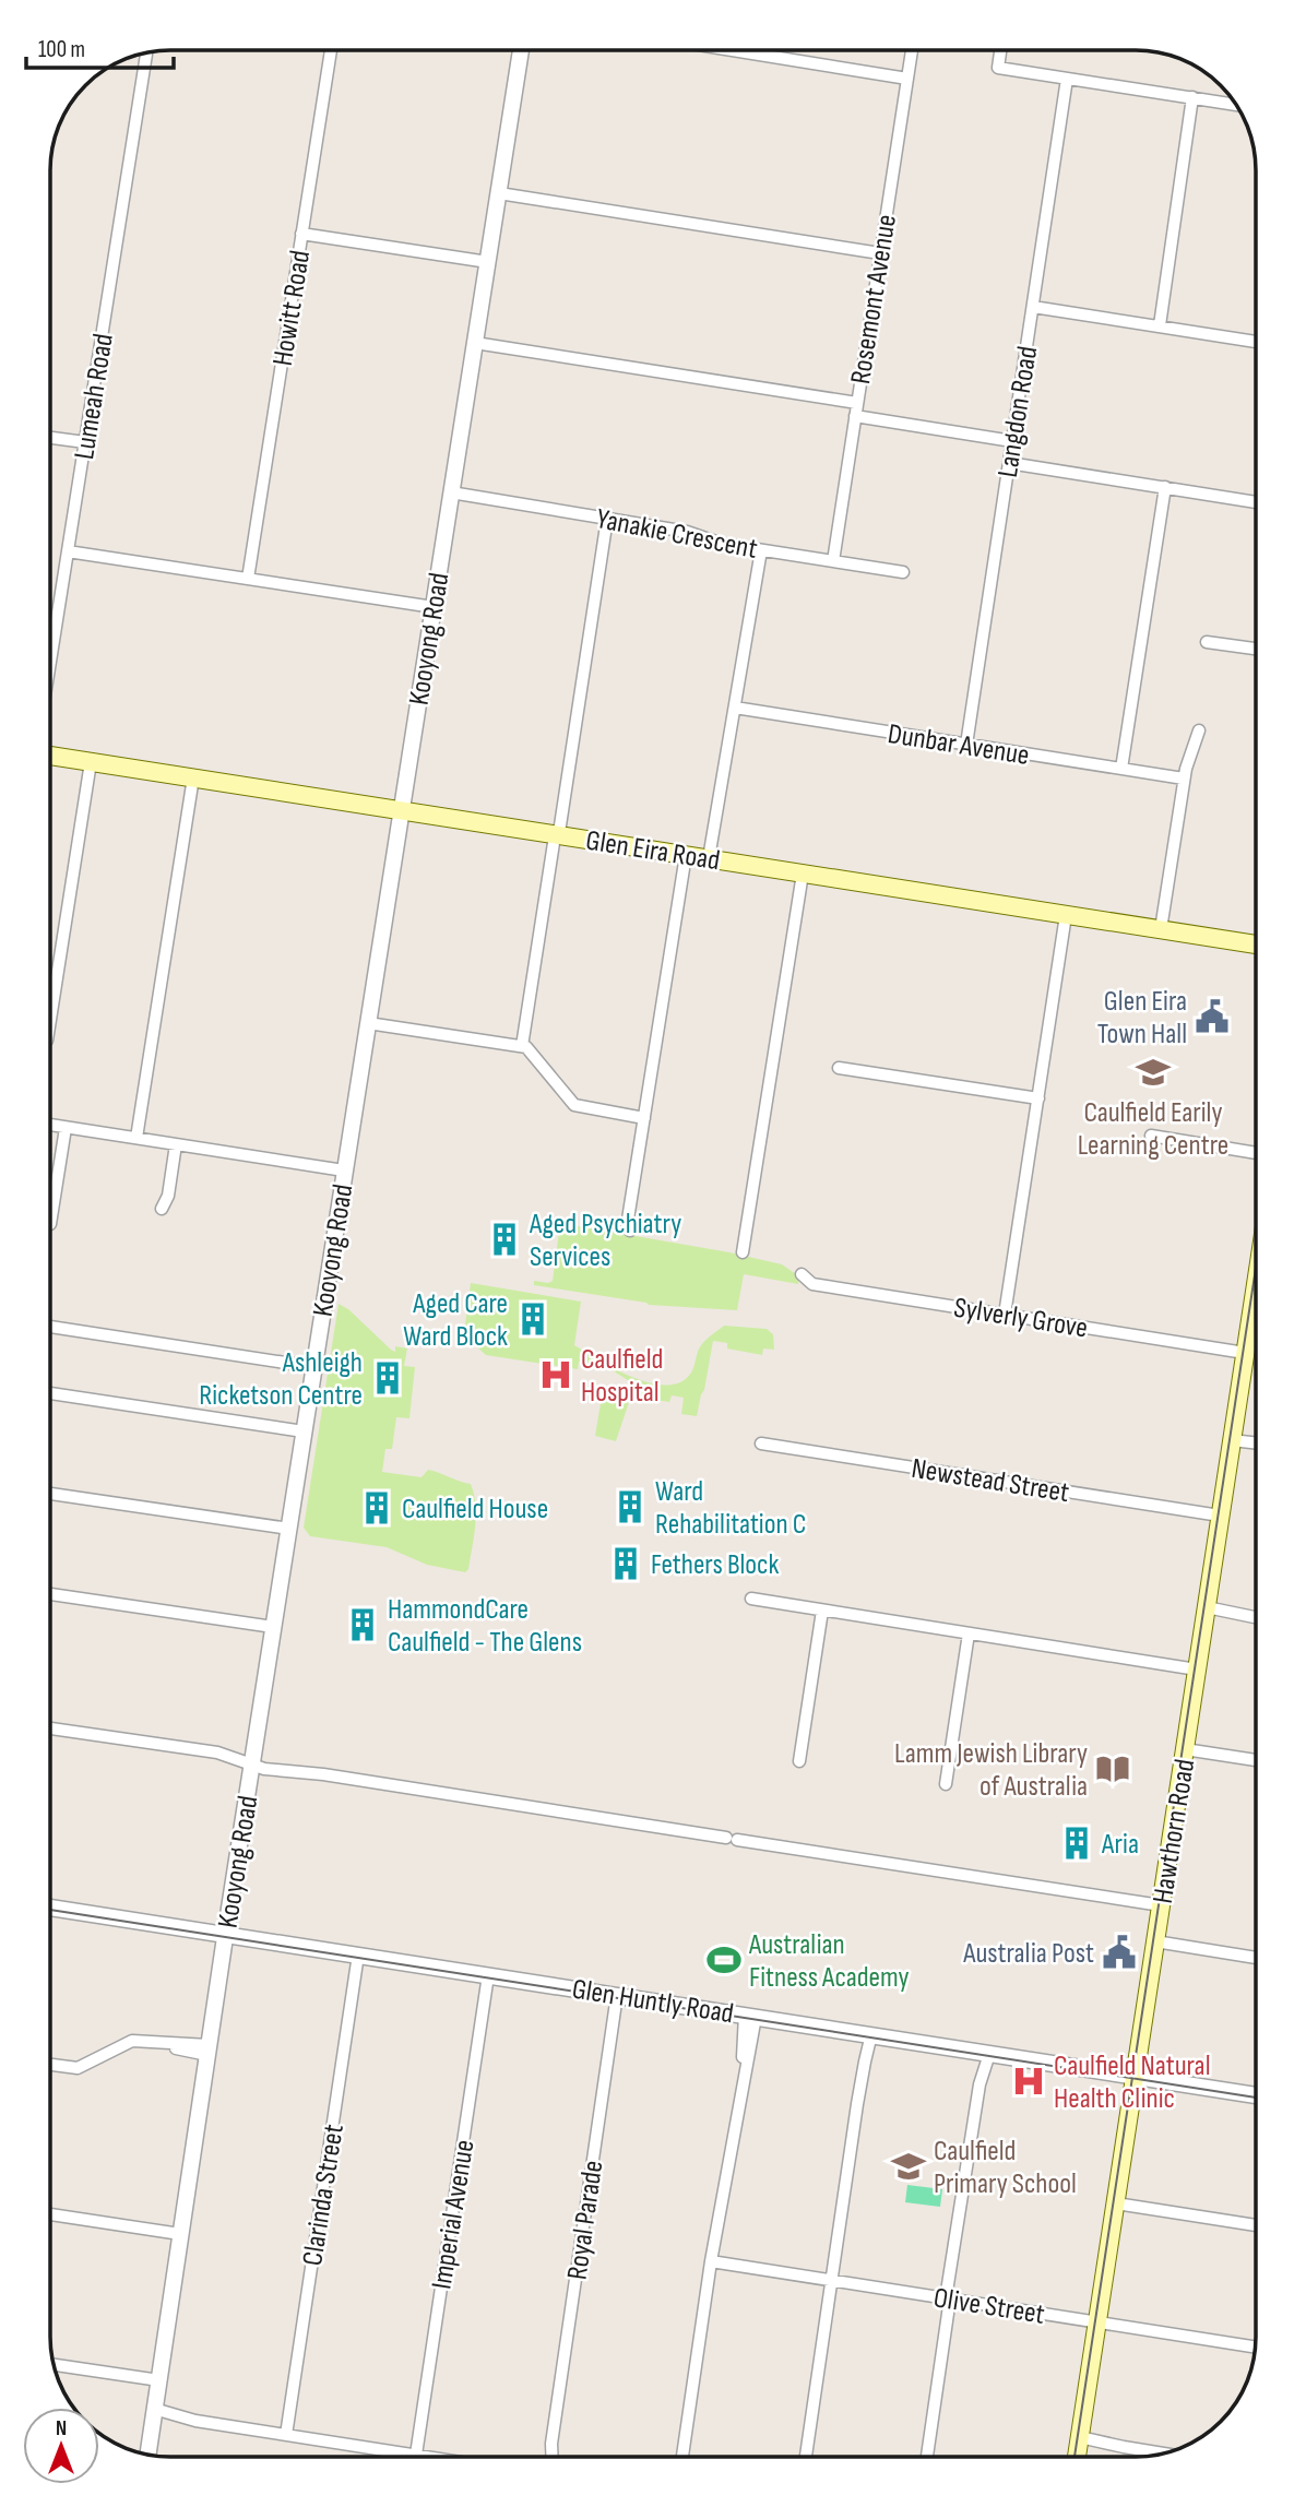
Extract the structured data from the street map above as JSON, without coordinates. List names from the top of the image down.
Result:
{
  "streets": {
    "main road": ["Glen Eira Road", "Hawthorn Road"],
    "street": [
      "Rosemont Avenue",
      "Howitt Road",
      "Lumeah Road",
      "Langdon Road",
      "Yanakie Crescent",
      "Kooyong Road",
      "Dunbar Avenue",
      "Sylverly Grove",
      "Newstead Street",
      "Glen Huntly Road",
      "Clarinda Street",
      "Imperial Avenue",
      "Royal Parade",
      "Olive Street"
    ]
  },
  "crossings": [
    ["Rosemont Avenue", "Yanakie Crescent"],
    ["Langdon Road", "Dunbar Avenue"],
    ["Yanakie Crescent", "Kooyong Road"],
    ["Kooyong Road", "Glen Eira Road"],
    ["Kooyong Road", "Glen Huntly Road"],
    ["Sylverly Grove", "Hawthorn Road"],
    ["Newstead Street", "Hawthorn Road"],
    ["Hawthorn Road", "Glen Huntly Road"],
    ["Hawthorn Road", "Olive Street"],
    ["Glen Huntly Road", "Clarinda Street"],
    ["Glen Huntly Road", "Imperial Avenue"],
    ["Glen Huntly Road", "Royal Parade"]
  ],
  "places": {
    "public building": ["Glen Eira Town Hall", "Australia Post"],
    "school or university": ["Caulfield Earily Learning Centre", "Caulfield Primary School"],
    "building": [
      "Aged Psychiatry Services",
      "Aged Care Ward Block",
      "Ashleigh Ricketson Centre",
      "Ward Rehabilitation C",
      "Caulfield House",
      "Fethers Block",
      "HammondCare Caulfield - The Glens",
      "Aria"
    ],
    "hospital": ["Caulfield Hospital", "Caulfield Natural Health Clinic"],
    "library": ["Lamm Jewish Library of Australia"],
    "sports": ["Australian Fitness Academy"]
  },
  "scale_bar": "100 m",
  "north": "top"
}
